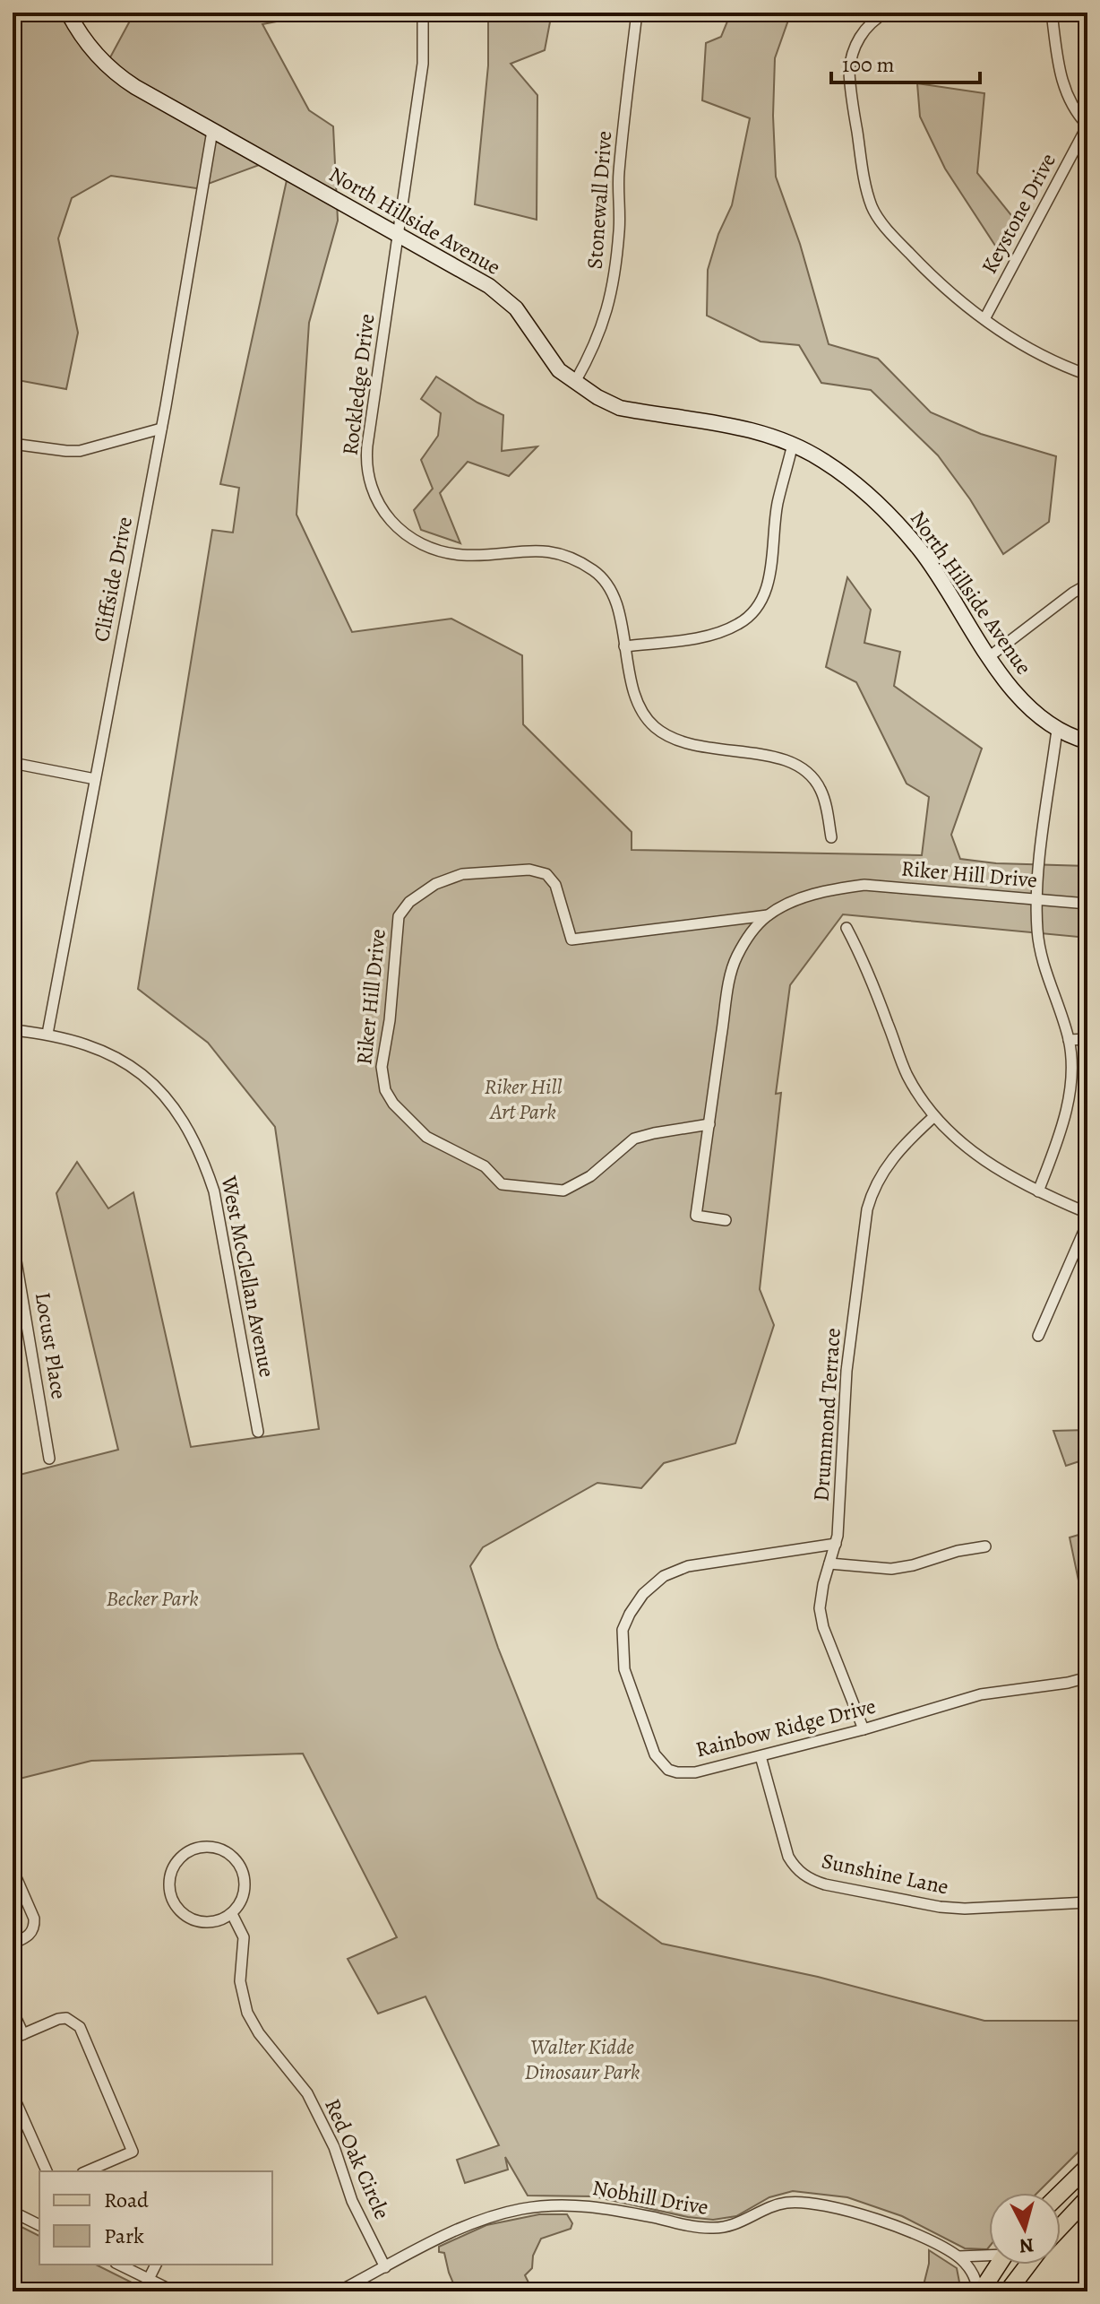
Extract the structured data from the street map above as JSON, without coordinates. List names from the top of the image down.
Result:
{
  "streets": {
    "street": [
      "Stonewall Drive",
      "Keystone Drive",
      "North Hillside Avenue",
      "Rockledge Drive",
      "Cliffside Drive",
      "Riker Hill Drive",
      "West McClellan Avenue",
      "Locust Place",
      "Drummond Terrace",
      "Rainbow Ridge Drive",
      "Sunshine Lane",
      "Red Oak Circle",
      "Nobhill Drive"
    ]
  },
  "crossings": [
    ["Stonewall Drive", "North Hillside Avenue"],
    ["North Hillside Avenue", "Rockledge Drive"],
    ["North Hillside Avenue", "Cliffside Drive"],
    ["Cliffside Drive", "West McClellan Avenue"],
    ["Drummond Terrace", "Rainbow Ridge Drive"],
    ["Rainbow Ridge Drive", "Sunshine Lane"],
    ["Red Oak Circle", "Nobhill Drive"]
  ],
  "parks": ["Riker Hill Art Park", "Becker Park", "Walter Kidde Dinosaur Park"],
  "legend": ["Road", "Park"],
  "scale_bar": "100 m",
  "north": "bottom"
}
